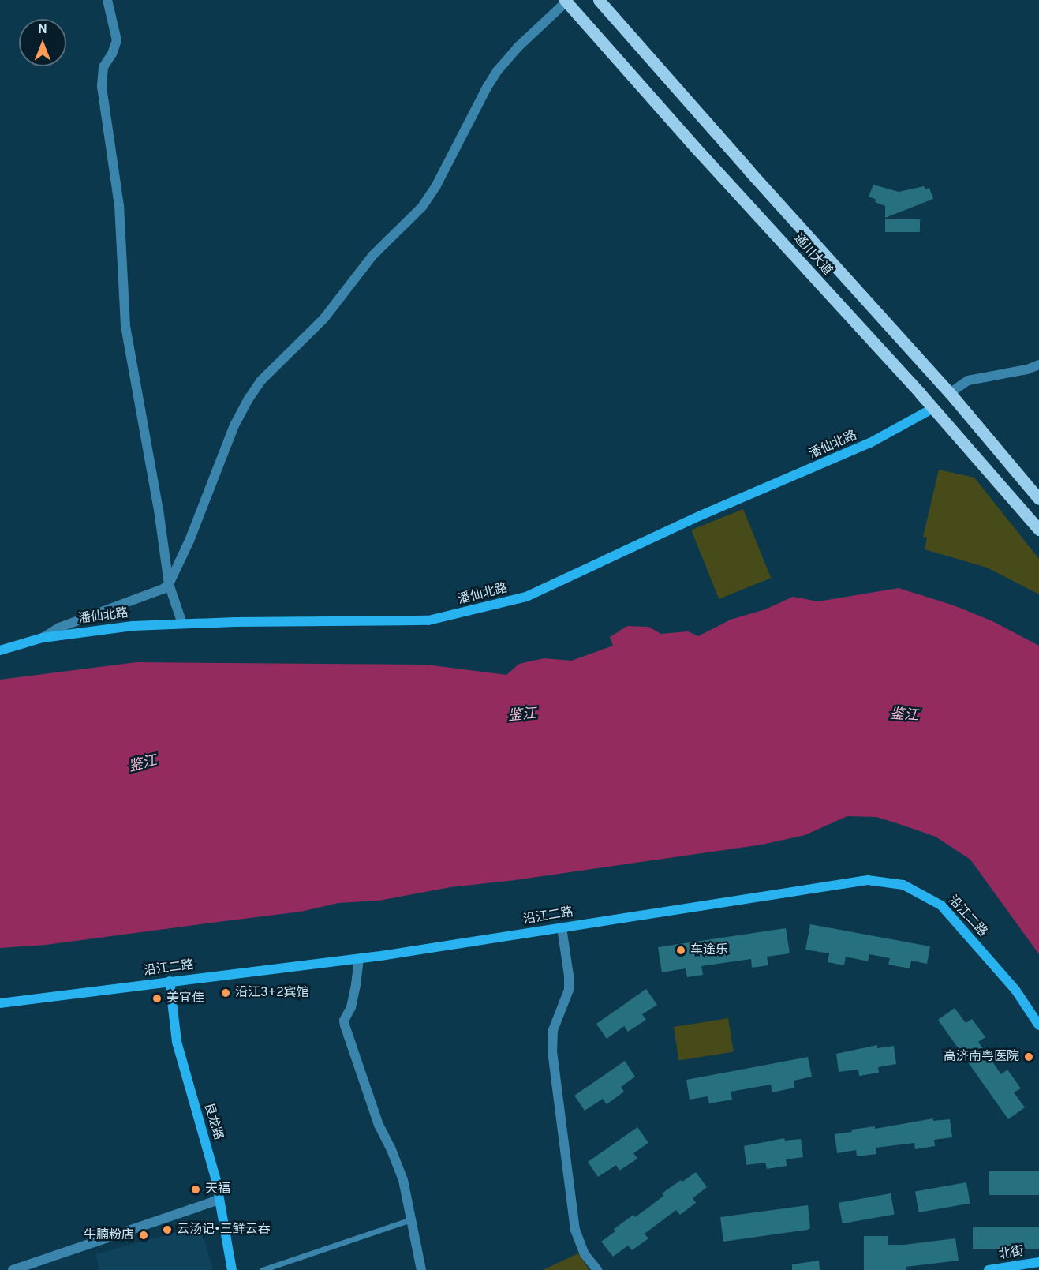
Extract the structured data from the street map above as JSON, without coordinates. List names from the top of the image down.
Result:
{
  "streets": {
    "main road": ["通川大道"],
    "street": [
      "潘仙北路",
      "沿江二路",
      "艮龙路",
      "北街"
    ]
  },
  "crossings": [
    ["通川大道", "潘仙北路"],
    ["沿江二路", "艮龙路"]
  ],
  "water": ["鉴江"],
  "places": [
    "车途乐",
    "沿江3+2宾馆",
    "美宜佳",
    "高济南粤医院",
    "天福",
    "云汤记•三鲜云吞",
    "牛腩粉店"
  ],
  "north": "top"
}
